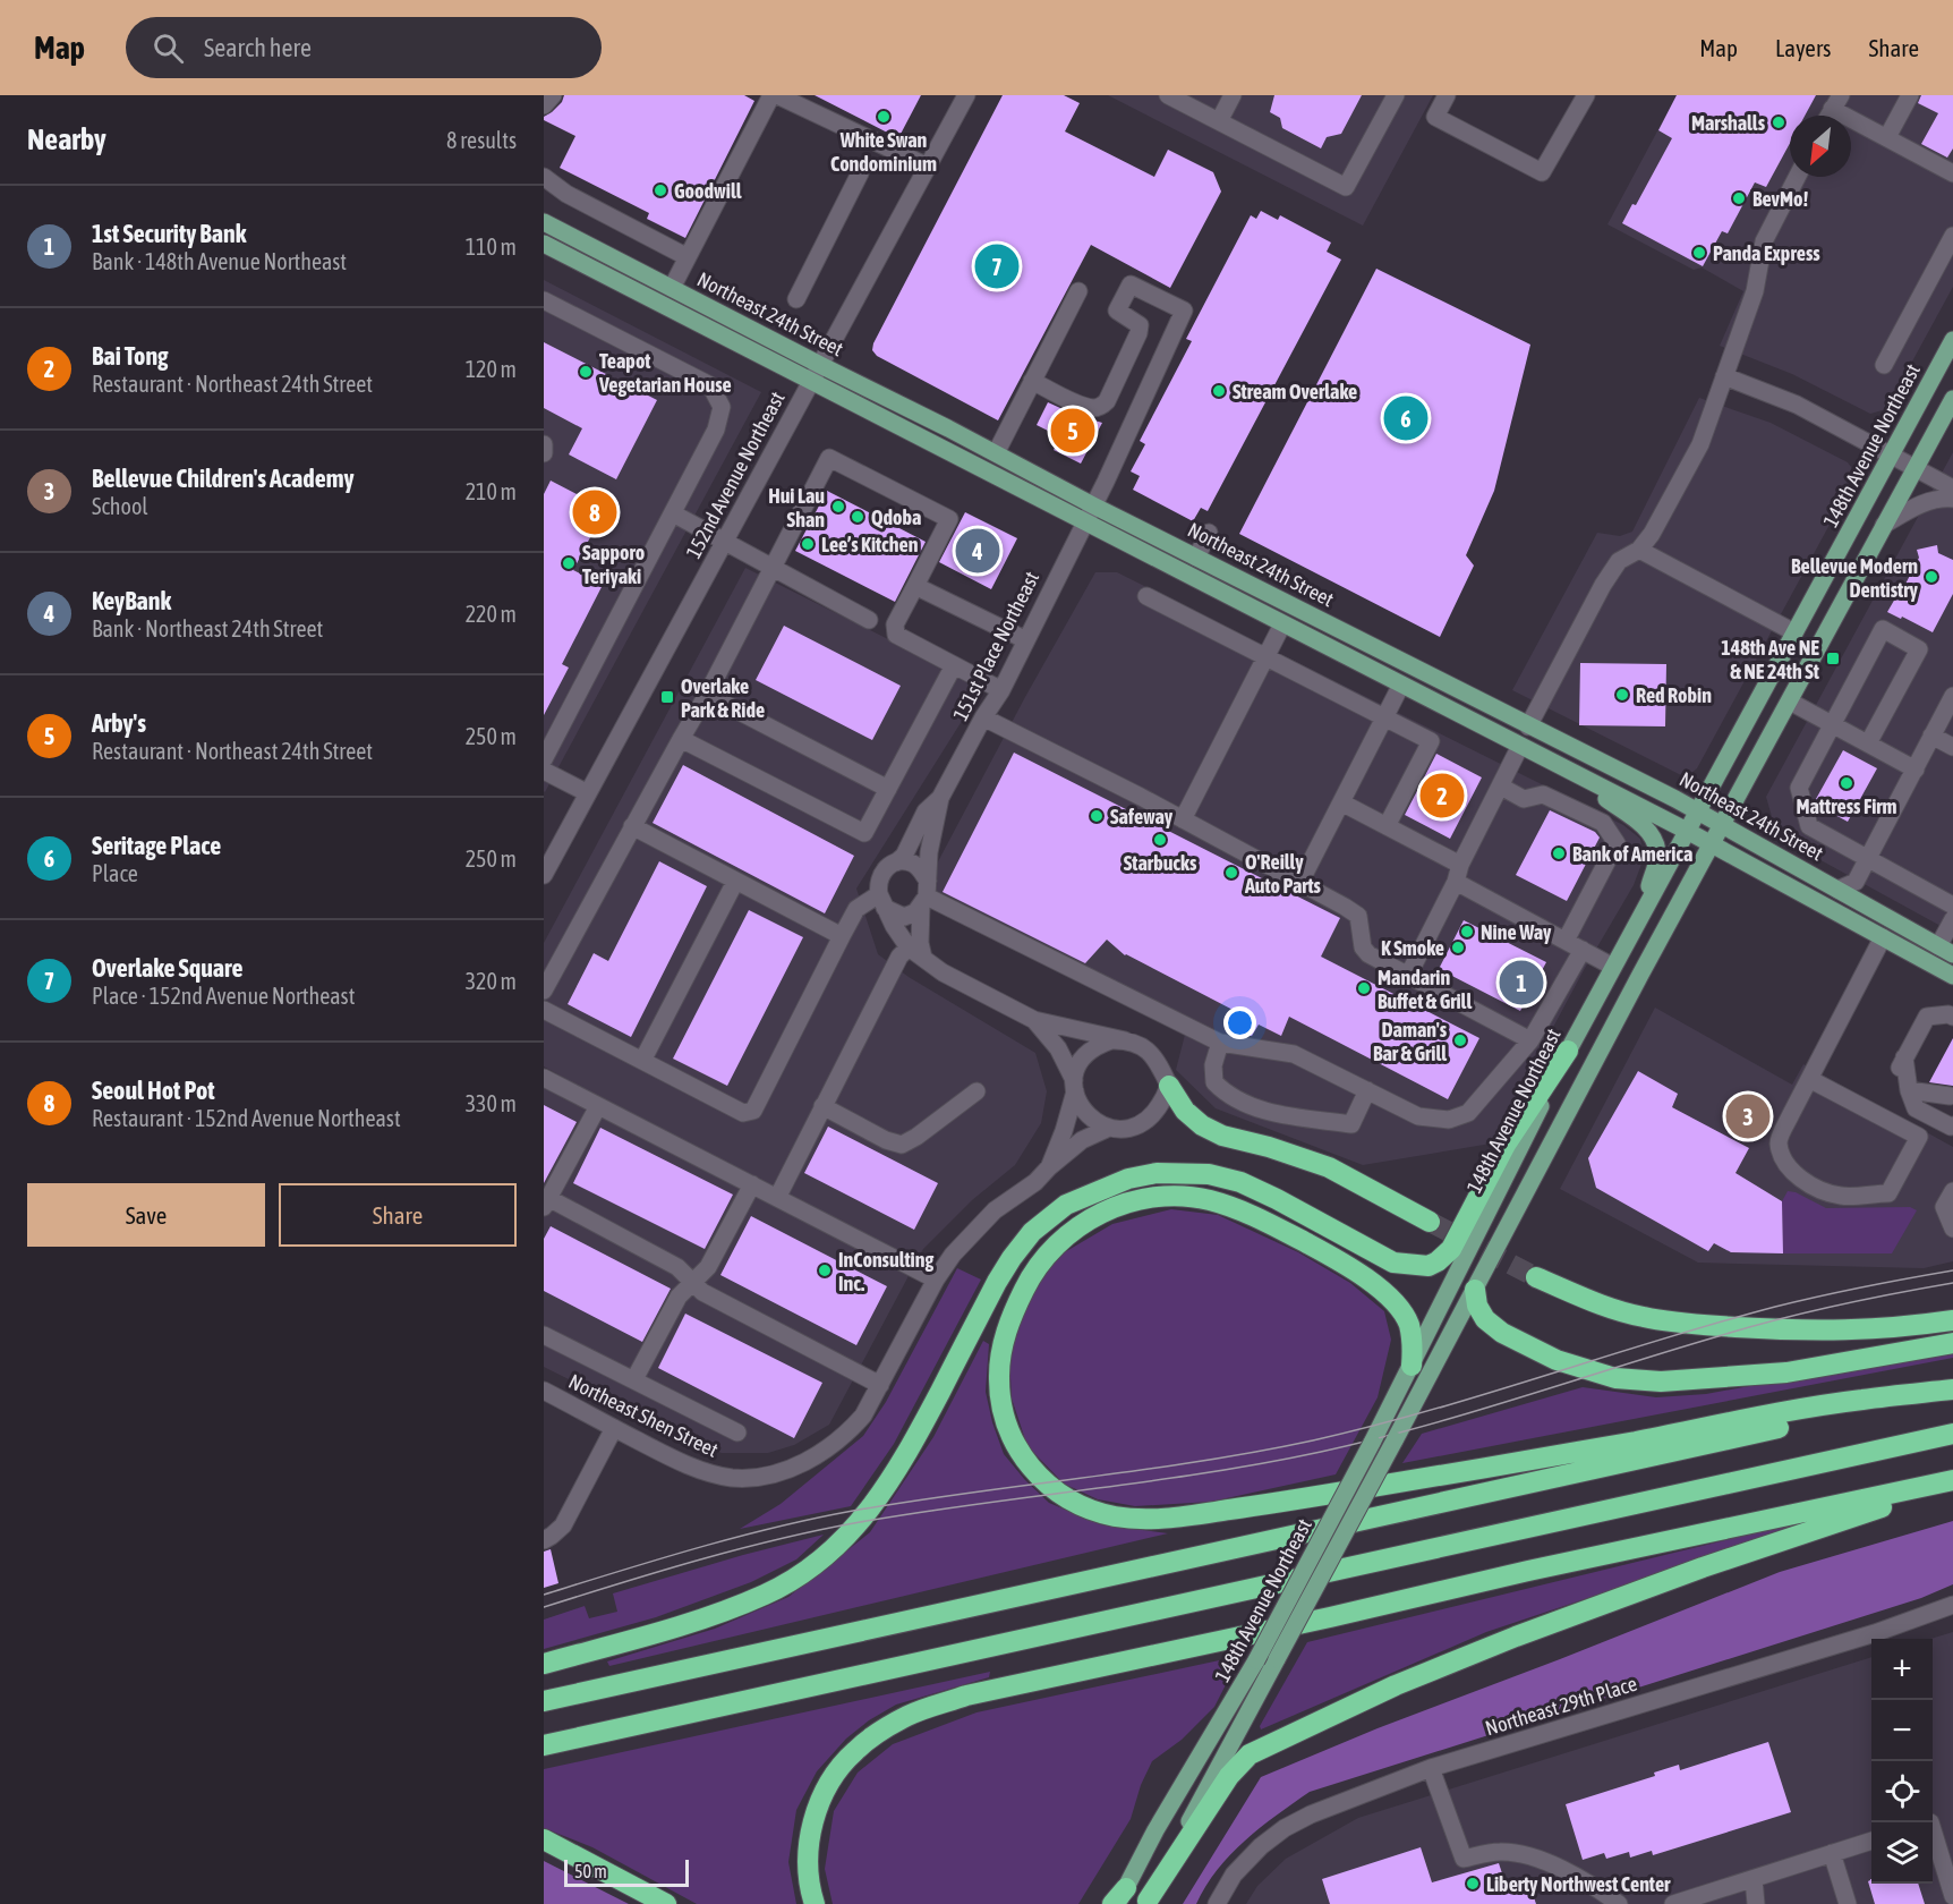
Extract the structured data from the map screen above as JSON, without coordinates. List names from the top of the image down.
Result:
{
  "streets": {
    "main road": ["Northeast 24th Street", "148th Avenue Northeast"],
    "street": [
      "152nd Avenue Northeast",
      "151st Place Northeast",
      "Northeast Shen Street",
      "Northeast 29th Place"
    ]
  },
  "crossings": [
    ["Northeast 24th Street", "148th Avenue Northeast"],
    ["Northeast 24th Street", "152nd Avenue Northeast"],
    ["Northeast 24th Street", "151st Place Northeast"]
  ],
  "places": {
    "other": [
      "White Swan Condominium",
      "Marshalls",
      "Goodwill",
      "BevMo!",
      "Panda Express",
      "Teapot Vegetarian House",
      "Stream Overlake",
      "Hui Lau Shan",
      "Qdoba",
      "Lee’s Kitchen",
      "Sapporo Teriyaki",
      "Bellevue Modern Dentistry",
      "Red Robin",
      "Mattress Firm",
      "Safeway",
      "Starbucks",
      "Bank of America",
      "O'Reilly Auto Parts",
      "Nine Way",
      "K Smoke",
      "Mandarin Buffet & Grill",
      "Daman's Bar & Grill",
      "InConsulting Inc.",
      "Liberty Northwest Center"
    ],
    "transit": ["148th Ave NE & NE 24th St", "Overlake Park & Ride"]
  },
  "scale_bar": "50 m",
  "north": "bottom left",
  "page": {
    "header": "Map",
    "search": "Search here",
    "nav": ["Map", "Layers", "Share"],
    "heading": ["Nearby", "8 results"],
    "list": [
      {
        "mark": "1",
        "name": "1st Security Bank",
        "note": "Bank · 148th Avenue Northeast",
        "value": "110 m"
      },
      {
        "mark": "2",
        "name": "Bai Tong",
        "note": "Restaurant · Northeast 24th Street",
        "value": "120 m"
      },
      {
        "mark": "3",
        "name": "Bellevue Children's Academy",
        "note": "School",
        "value": "210 m"
      },
      {
        "mark": "4",
        "name": "KeyBank",
        "note": "Bank · Northeast 24th Street",
        "value": "220 m"
      },
      {
        "mark": "5",
        "name": "Arby's",
        "note": "Restaurant · Northeast 24th Street",
        "value": "250 m"
      },
      {
        "mark": "6",
        "name": "Seritage Place",
        "note": "Place",
        "value": "250 m"
      },
      {
        "mark": "7",
        "name": "Overlake Square",
        "note": "Place · 152nd Avenue Northeast",
        "value": "320 m"
      },
      {
        "mark": "8",
        "name": "Seoul Hot Pot",
        "note": "Restaurant · 152nd Avenue Northeast",
        "value": "330 m"
      }
    ],
    "pins": [
      "7",
      "6",
      "5",
      "8",
      "4",
      "2",
      "1",
      "3"
    ],
    "buttons": ["Save", "Share"],
    "map_buttons": ["+", "−"],
    "scale": "50 m"
  }
}
